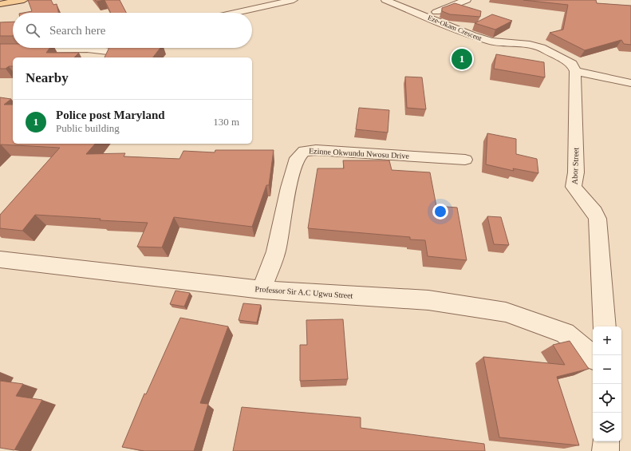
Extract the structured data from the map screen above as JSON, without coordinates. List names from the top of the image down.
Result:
{
  "streets": {
    "street": [
      "Eze-Okam Crescent",
      "Ezinne Okwundu Nwosu Drive",
      "Abor Street",
      "Professor Sir A.C Ugwu Street"
    ]
  },
  "crossings": [
    ["Eze-Okam Crescent", "Abor Street"],
    ["Ezinne Okwundu Nwosu Drive", "Professor Sir A.C Ugwu Street"]
  ],
  "page": {
    "search": "Search here",
    "pins": "1",
    "heading": "Nearby",
    "list": [
      {
        "mark": "1",
        "name": "Police post Maryland",
        "note": "Public building",
        "value": "130 m"
      }
    ],
    "map_buttons": ["+", "−"]
  }
}
